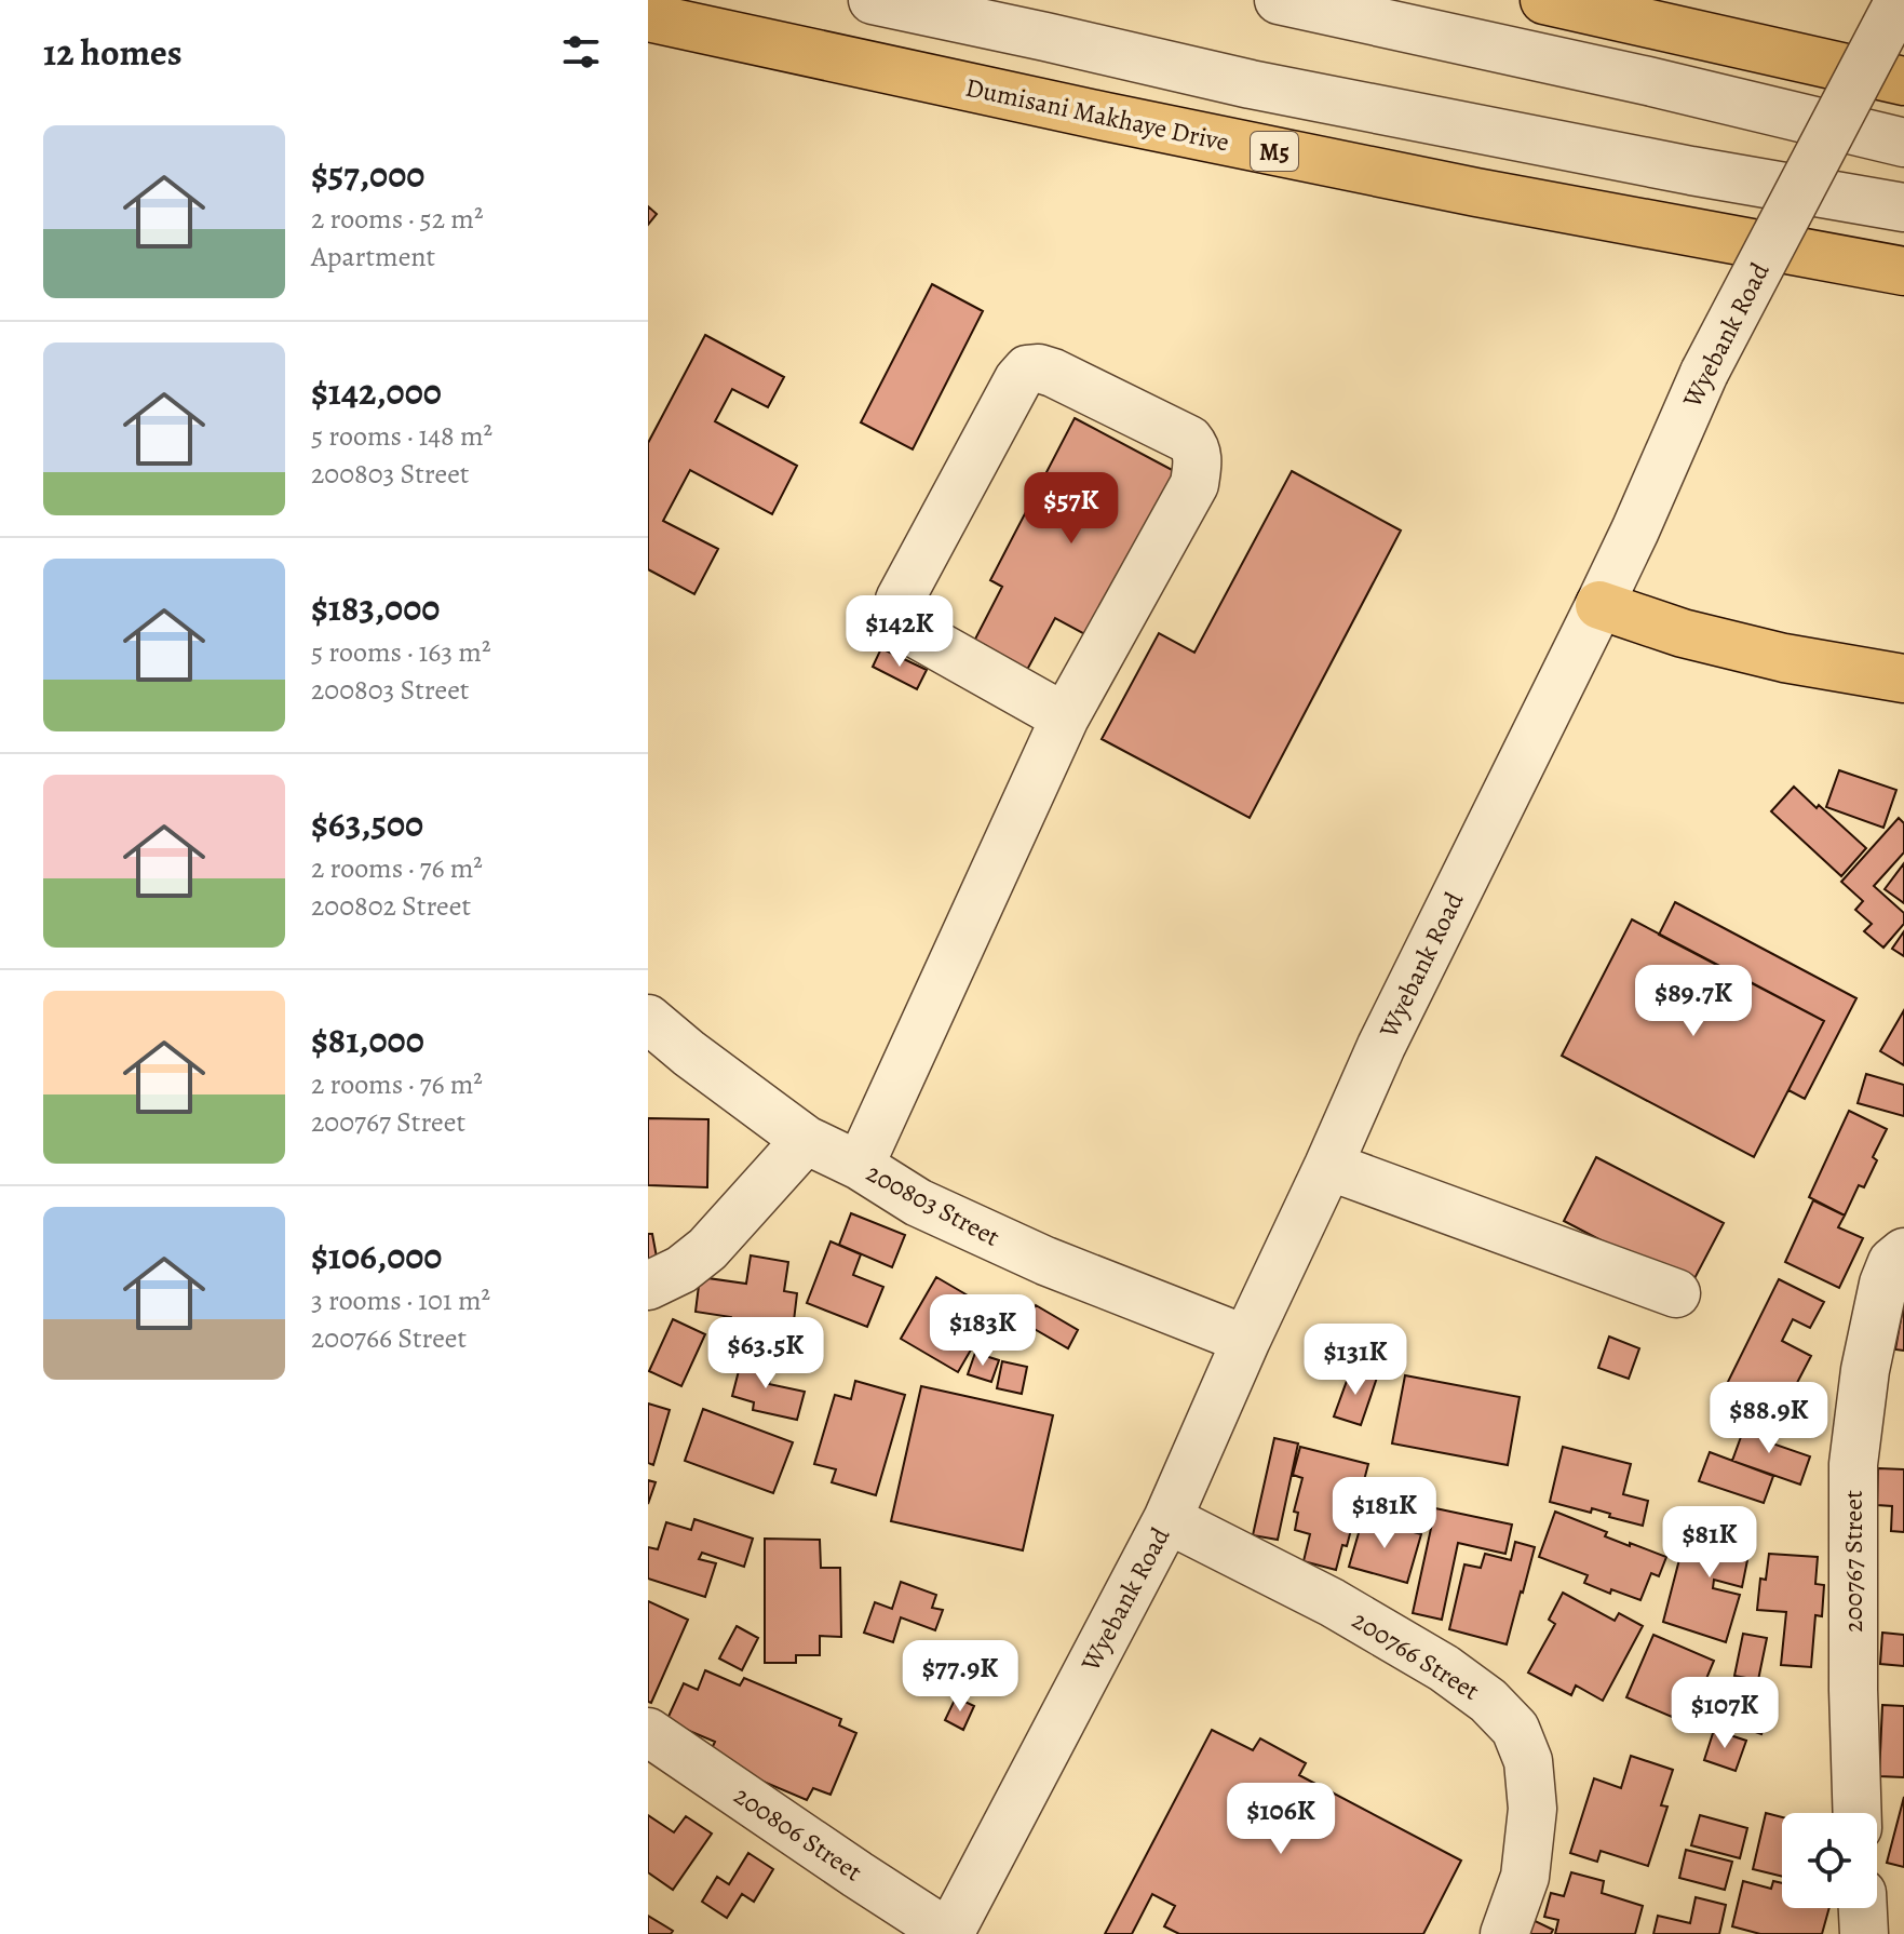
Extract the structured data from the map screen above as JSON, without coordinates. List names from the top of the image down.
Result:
{
  "streets": {
    "main road": ["Dumisani Makhaye Drive", "M5"],
    "street": [
      "Wyebank Road",
      "200803 Street",
      "200767 Street",
      "200766 Street",
      "200806 Street"
    ]
  },
  "crossings": [
    ["Wyebank Road", "200803 Street"],
    ["Wyebank Road", "200766 Street"],
    ["Wyebank Road", "200806 Street"]
  ],
  "page": {
    "heading": "12 homes",
    "list": [
      {
        "name": "$57,000",
        "note": "2 rooms · 52 m² · Apartment"
      },
      {
        "name": "$142,000",
        "note": "5 rooms · 148 m² · 200803 Street"
      },
      {
        "name": "$183,000",
        "note": "5 rooms · 163 m² · 200803 Street"
      },
      {
        "name": "$63,500",
        "note": "2 rooms · 76 m² · 200802 Street"
      },
      {
        "name": "$81,000",
        "note": "2 rooms · 76 m² · 200767 Street"
      },
      {
        "name": "$106,000",
        "note": "3 rooms · 101 m² · 200766 Street"
      }
    ],
    "price": [
      "$57K",
      "$142K",
      "$89.7K",
      "$183K",
      "$63.5K",
      "$131K",
      "$88.9K",
      "$181K",
      "$81K",
      "$77.9K",
      "$107K",
      "$106K"
    ]
  }
}
